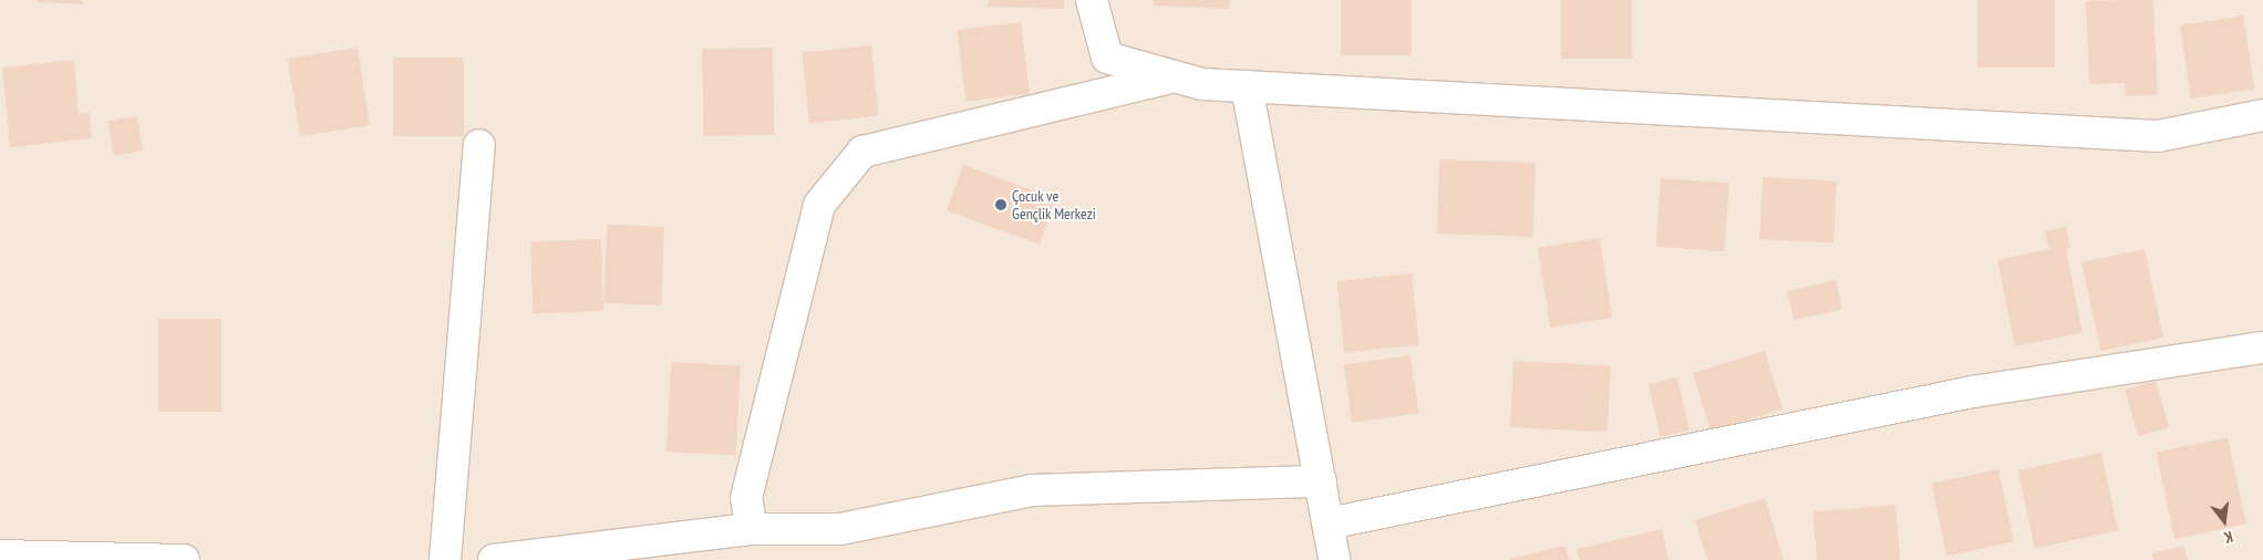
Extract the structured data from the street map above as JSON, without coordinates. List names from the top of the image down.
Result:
{
  "places": ["Çocuk ve Gençlik Merkezi"],
  "north": "bottom"
}
